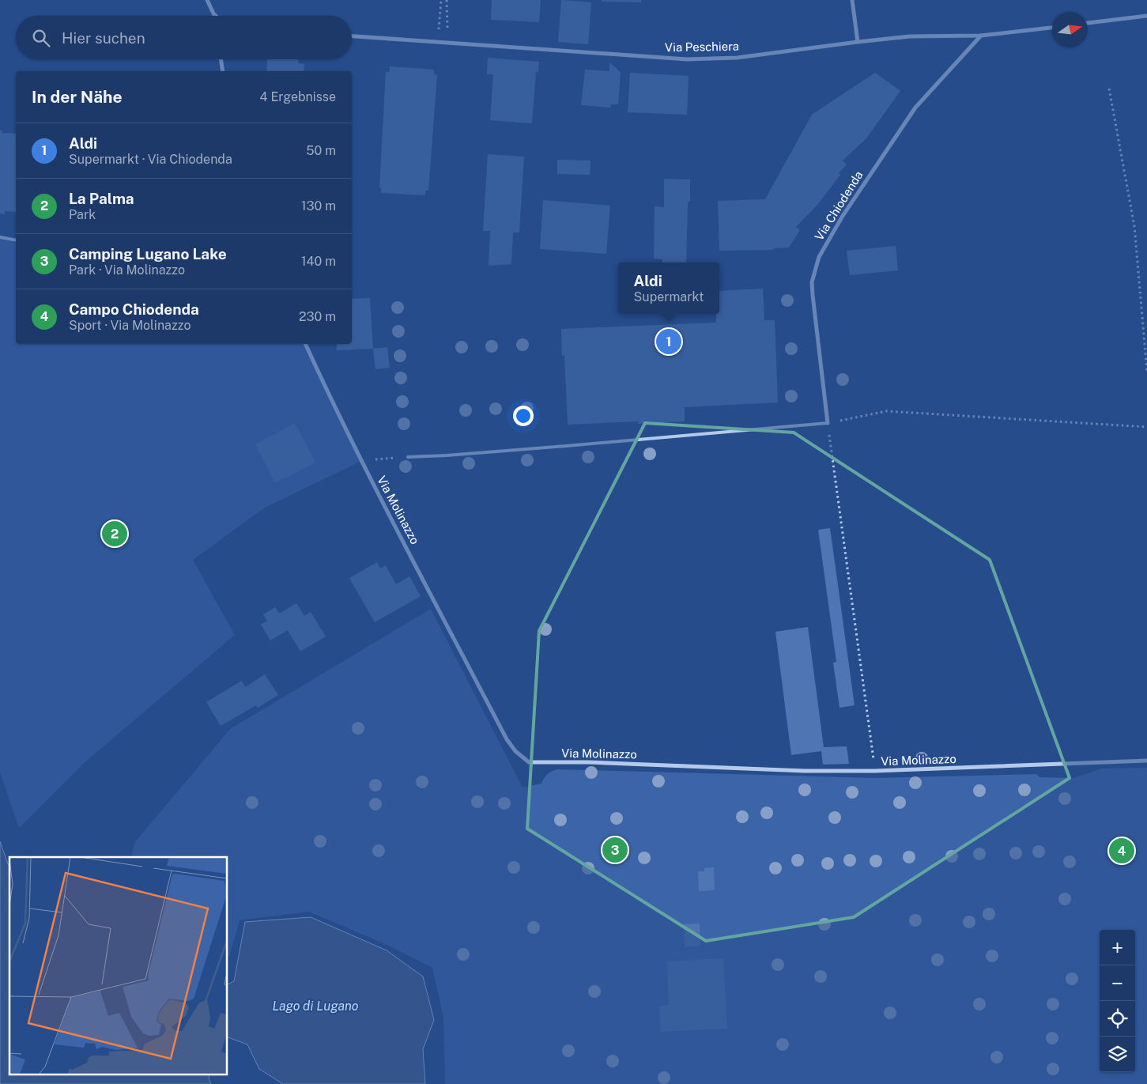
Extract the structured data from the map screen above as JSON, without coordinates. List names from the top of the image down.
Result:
{
  "streets": {
    "street": ["Via Peschiera", "Via Chiodenda", "Via Molinazzo"]
  },
  "crossings": [
    ["Via Peschiera", "Via Chiodenda"]
  ],
  "water": ["Lago di Lugano"],
  "north": "right",
  "page": {
    "search": "Hier suchen",
    "heading": ["In der Nähe", "4 Ergebnisse"],
    "list": [
      {
        "mark": "1",
        "name": "Aldi",
        "note": "Supermarkt · Via Chiodenda",
        "value": "50 m"
      },
      {
        "mark": "2",
        "name": "La Palma",
        "note": "Park",
        "value": "130 m"
      },
      {
        "mark": "3",
        "name": "Camping Lugano Lake",
        "note": "Park · Via Molinazzo",
        "value": "140 m"
      },
      {
        "mark": "4",
        "name": "Campo Chiodenda",
        "note": "Sport · Via Molinazzo",
        "value": "230 m"
      }
    ],
    "popup": ["Aldi", "Supermarkt"],
    "pins": [
      "1",
      "2",
      "3",
      "4"
    ],
    "map_buttons": ["+", "−"]
  }
}
